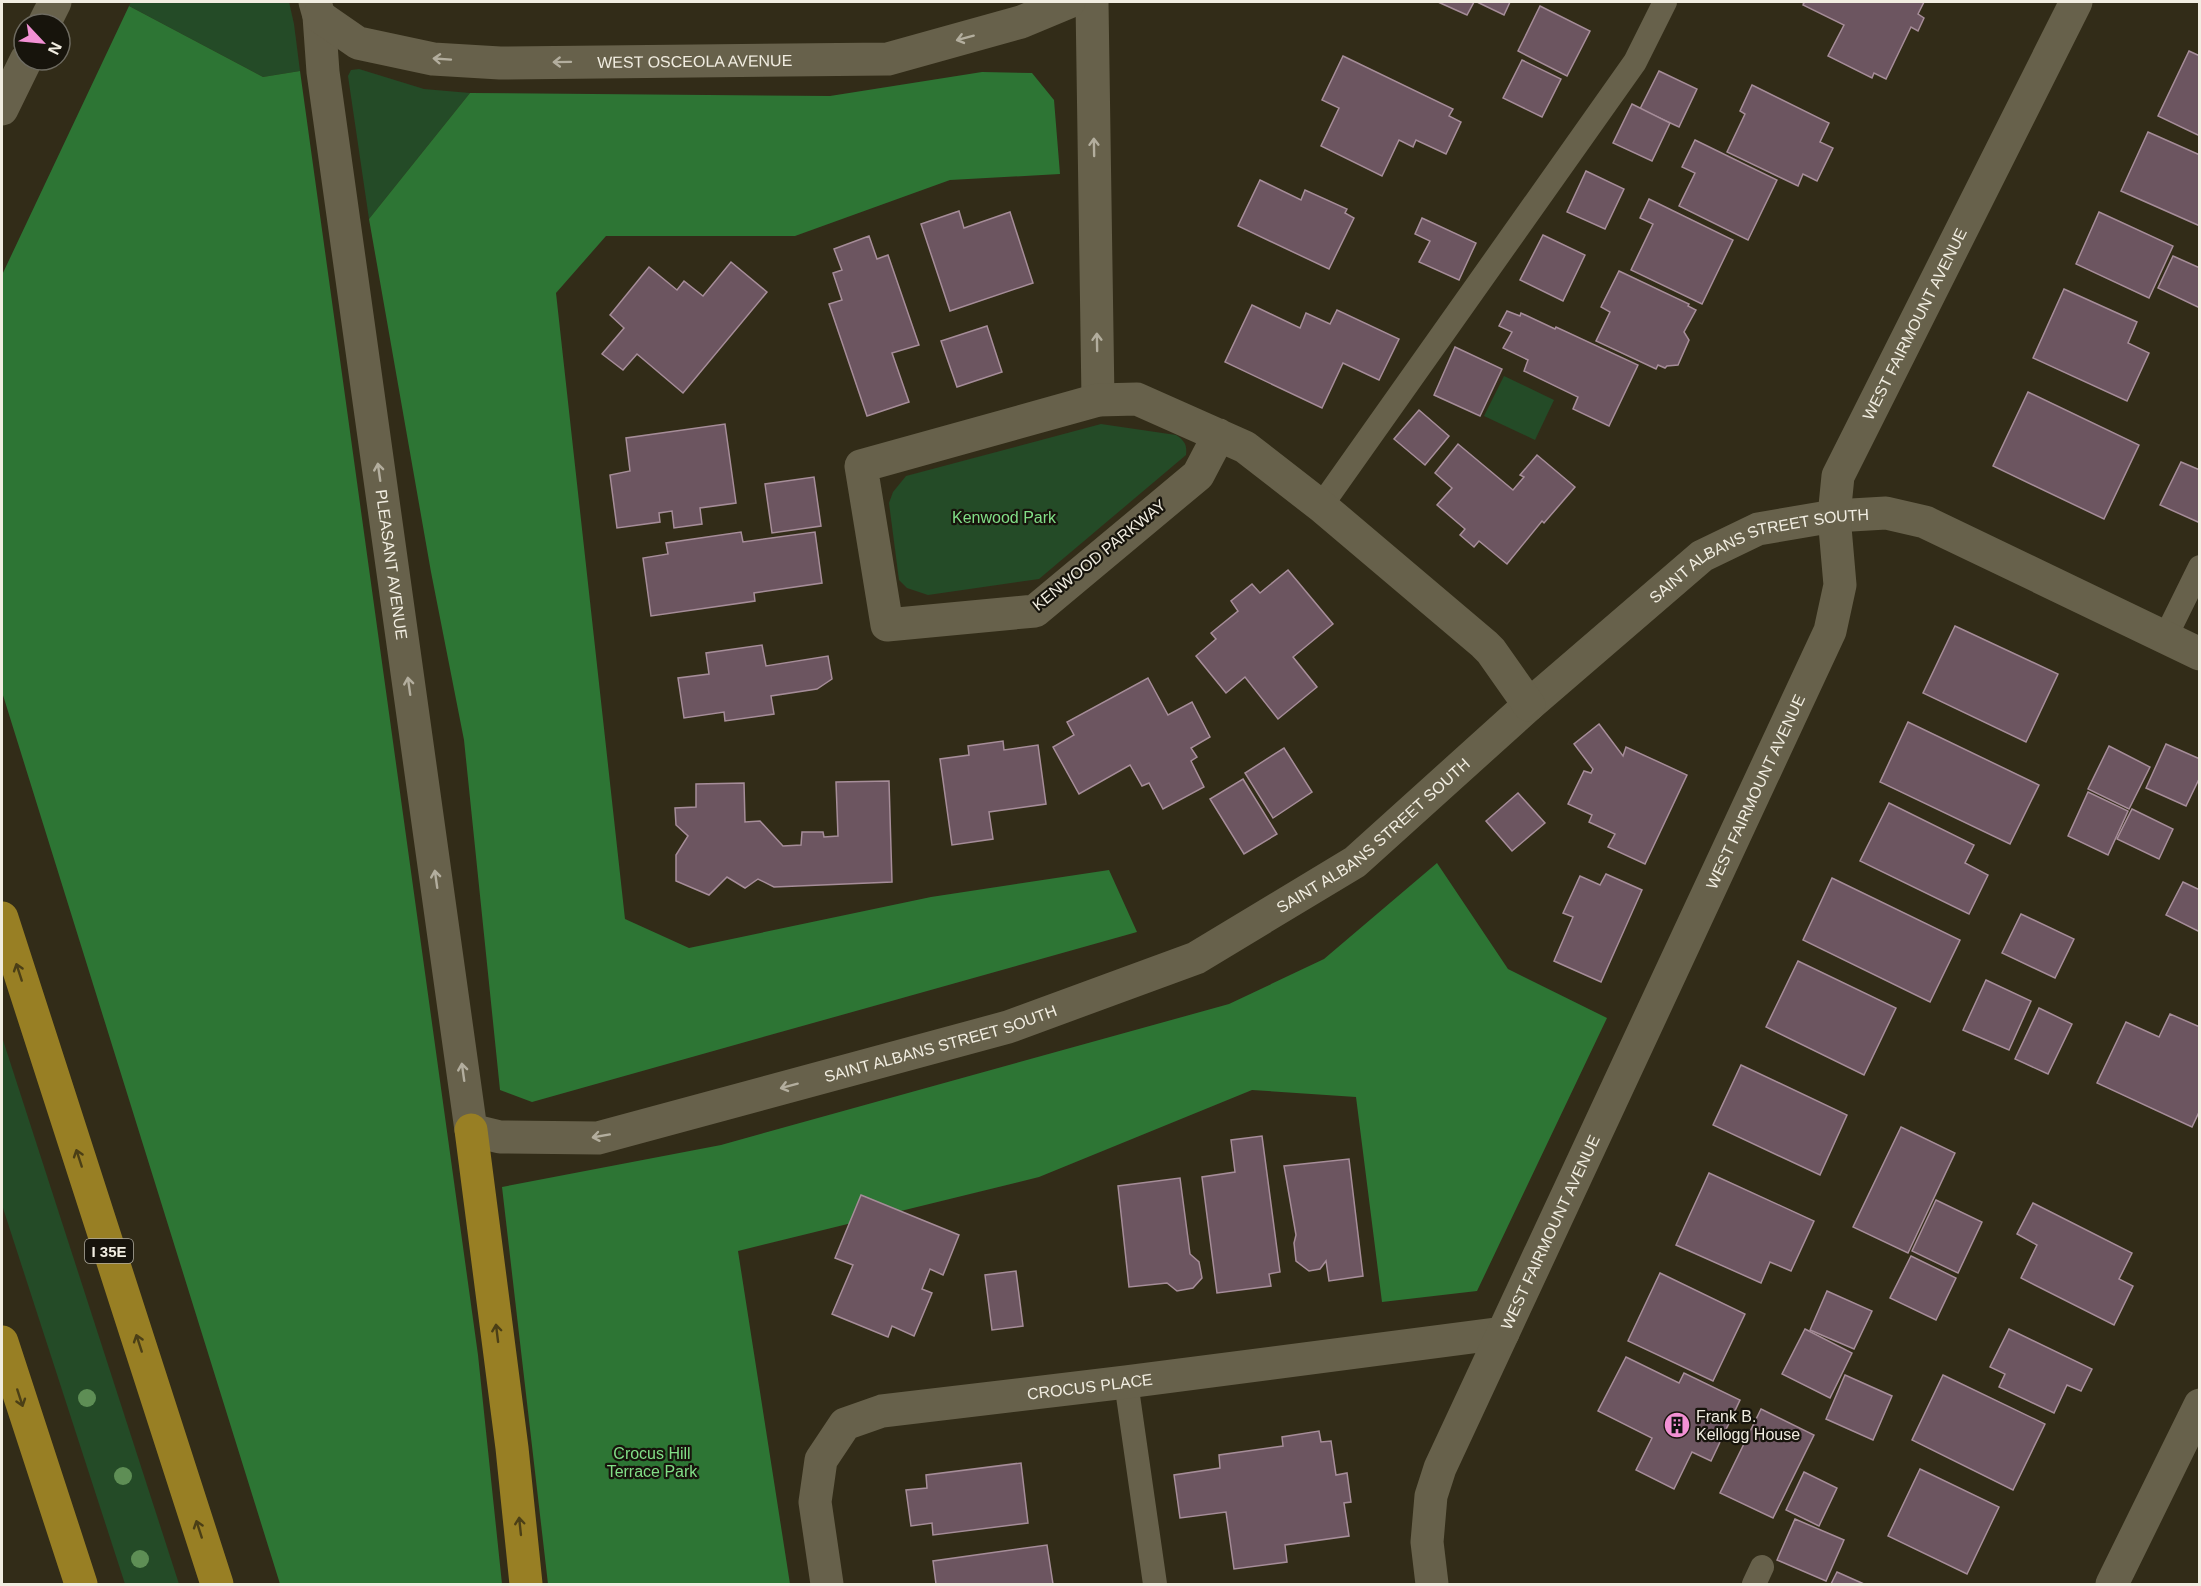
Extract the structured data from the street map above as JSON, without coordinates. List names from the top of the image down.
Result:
{
  "streets": {
    "highway": ["I 35E"],
    "street": [
      "WEST OSCEOLA AVENUE",
      "WEST FAIRMOUNT AVENUE",
      "KENWOOD PARKWAY",
      "SAINT ALBANS STREET SOUTH",
      "PLEASANT AVENUE",
      "CROCUS PLACE"
    ]
  },
  "crossings": [
    ["WEST OSCEOLA AVENUE", "PLEASANT AVENUE"],
    ["WEST FAIRMOUNT AVENUE", "SAINT ALBANS STREET SOUTH"],
    ["WEST FAIRMOUNT AVENUE", "CROCUS PLACE"],
    ["KENWOOD PARKWAY", "SAINT ALBANS STREET SOUTH"],
    ["SAINT ALBANS STREET SOUTH", "PLEASANT AVENUE"]
  ],
  "one_way": ["WEST OSCEOLA AVENUE", "SAINT ALBANS STREET SOUTH", "PLEASANT AVENUE"],
  "parks": ["Kenwood Park", "Crocus Hill Terrace Park"],
  "places": {
    "building": ["Frank B. Kellogg House"]
  },
  "north": "bottom right"
}
